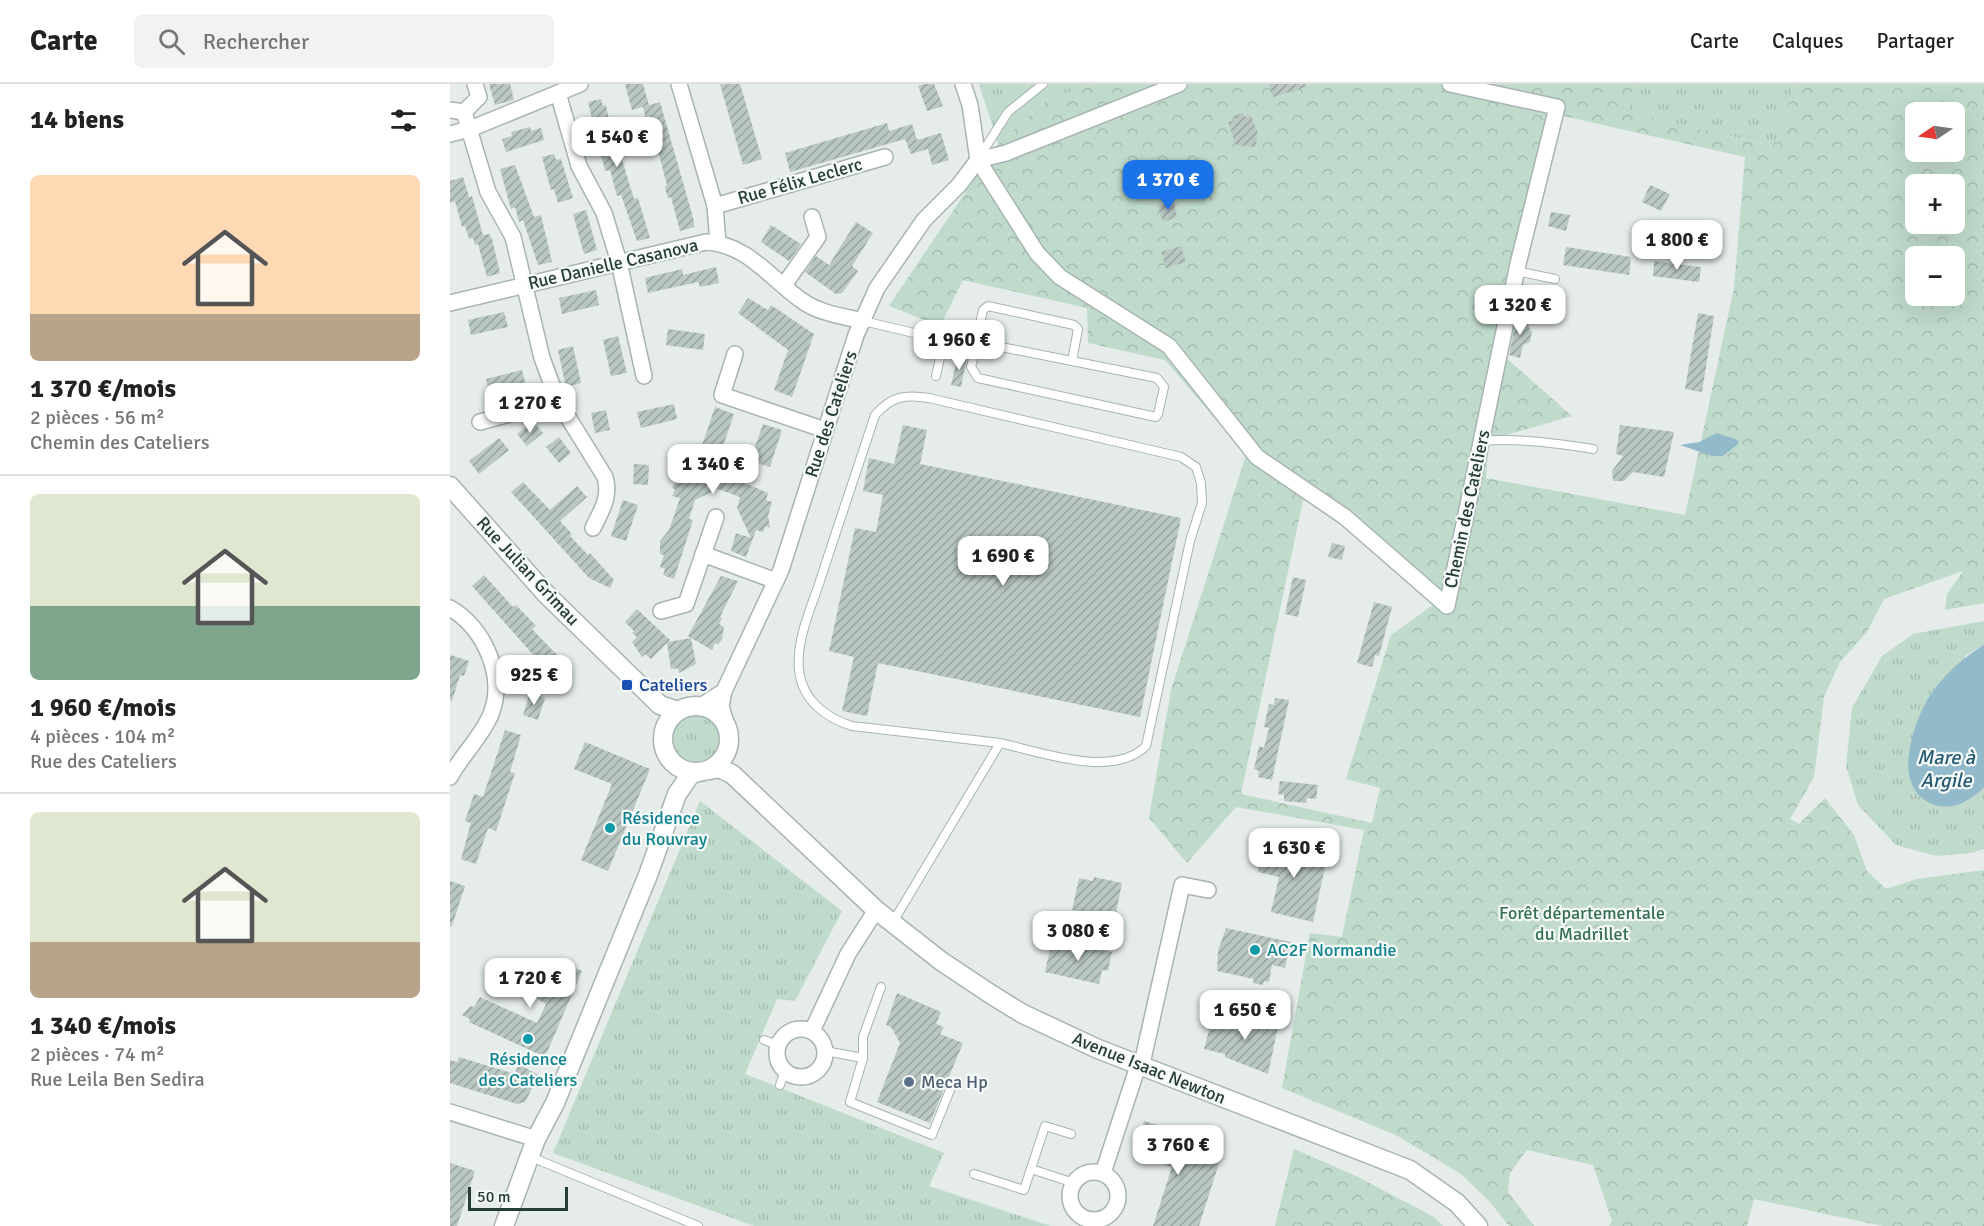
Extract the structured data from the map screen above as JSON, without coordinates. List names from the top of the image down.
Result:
{
  "streets": {
    "street": [
      "Rue Félix Leclerc",
      "Rue Danielle Casanova",
      "Rue des Cateliers",
      "Chemin des Cateliers",
      "Rue Julian Grimau",
      "Avenue Isaac Newton"
    ]
  },
  "crossings": [
    ["Rue Danielle Casanova", "Rue des Cateliers"],
    ["Rue des Cateliers", "Chemin des Cateliers"],
    ["Rue des Cateliers", "Rue Julian Grimau"],
    ["Rue des Cateliers", "Avenue Isaac Newton"],
    ["Rue Julian Grimau", "Avenue Isaac Newton"]
  ],
  "water": ["Mare à Argile"],
  "parks": ["Forêt départementale du Madrillet"],
  "places": {
    "transit": ["Cateliers"],
    "other": [
      "Résidence du Rouvray",
      "AC2F Normandie",
      "Résidence des Cateliers",
      "Meca Hp"
    ]
  },
  "scale_bar": "50 m",
  "north": "left",
  "page": {
    "header": "Carte",
    "search": "Rechercher",
    "nav": ["Carte", "Calques", "Partager"],
    "heading": "14 biens",
    "map_buttons": ["+", "−"],
    "price": [
      "1 540 €",
      "1 370 €",
      "1 800 €",
      "1 320 €",
      "1 960 €",
      "1 270 €",
      "1 340 €",
      "1 690 €",
      "925 €",
      "1 630 €",
      "3 080 €",
      "1 720 €",
      "1 650 €",
      "3 760 €"
    ],
    "list": [
      {
        "name": "1 370 €/mois",
        "note": "2 pièces · 56 m² · Chemin des Cateliers"
      },
      {
        "name": "1 960 €/mois",
        "note": "4 pièces · 104 m² · Rue des Cateliers"
      },
      {
        "name": "1 340 €/mois",
        "note": "2 pièces · 74 m² · Rue Leila Ben Sedira"
      }
    ],
    "scale": "50 m"
  }
}
